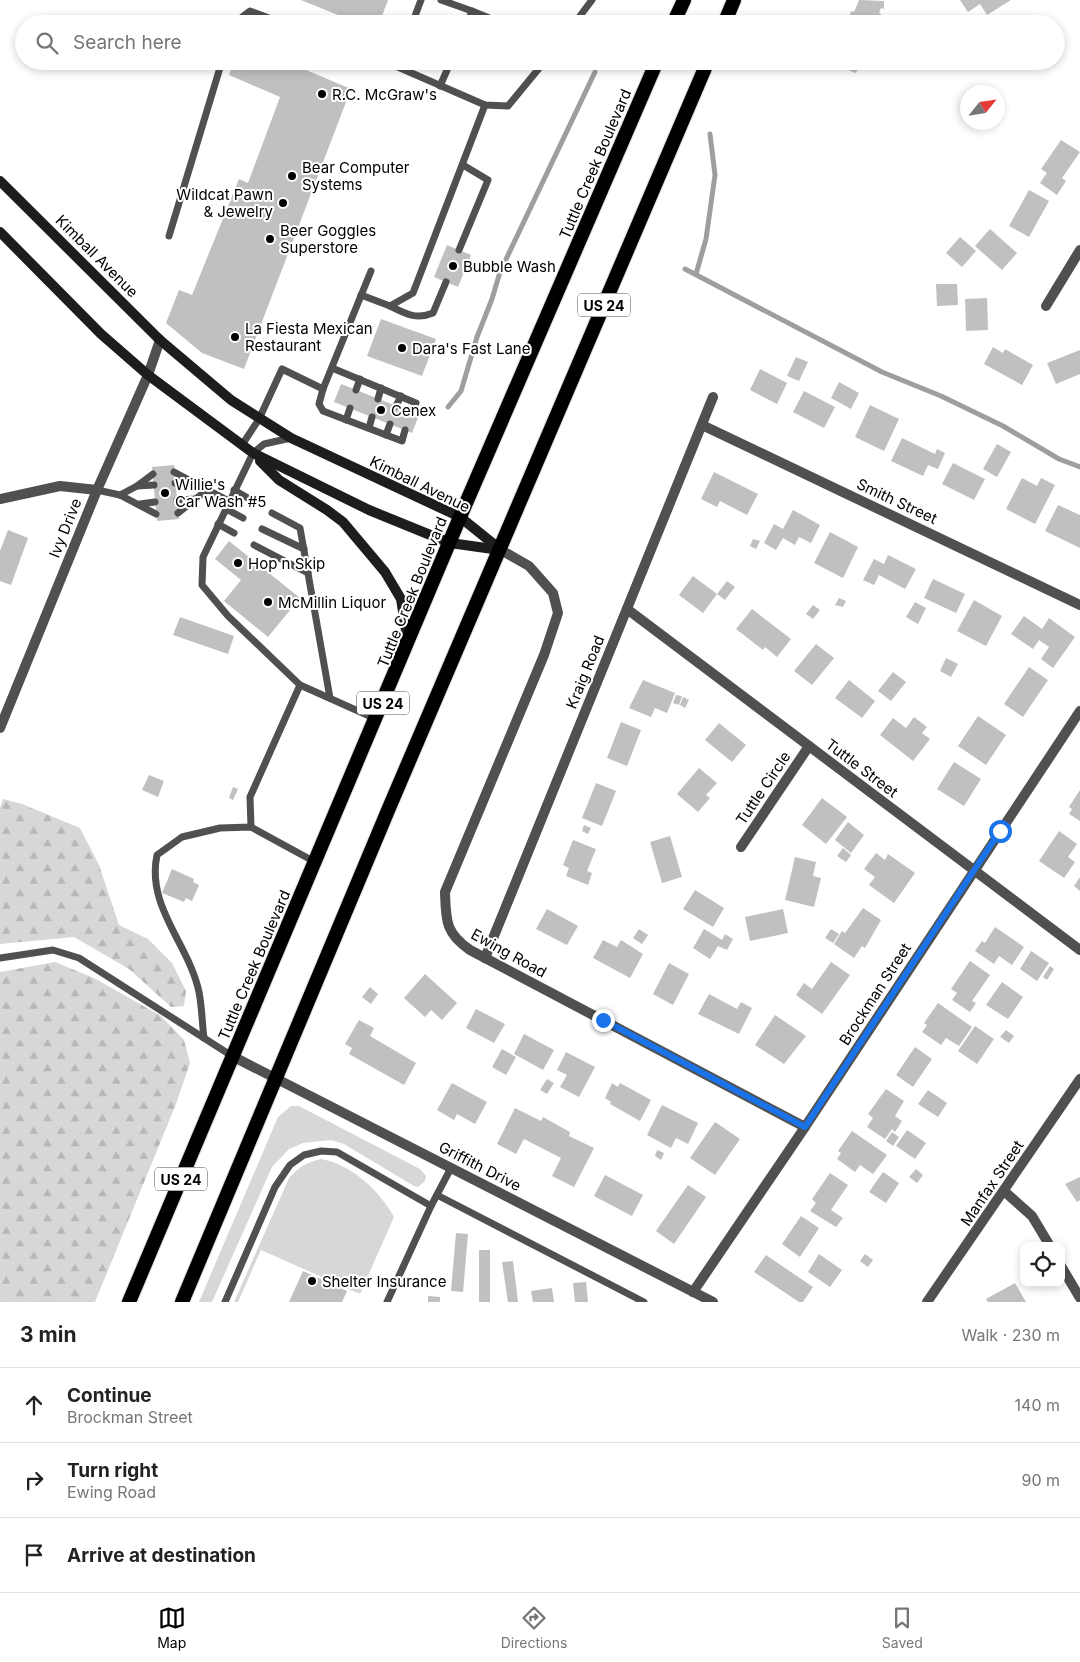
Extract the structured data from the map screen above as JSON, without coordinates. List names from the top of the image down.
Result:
{
  "streets": {
    "highway": ["Tuttle Creek Boulevard", "US 24"],
    "main road": ["Kimball Avenue"],
    "street": [
      "Smith Street",
      "Ivy Drive",
      "Kraig Road",
      "Tuttle Street",
      "Tuttle Circle",
      "Ewing Road",
      "Brockman Street",
      "Griffith Drive",
      "Manfax Street"
    ]
  },
  "crossings": [
    ["Tuttle Creek Boulevard", "Kimball Avenue"],
    ["Tuttle Creek Boulevard", "Griffith Drive"],
    ["Kimball Avenue", "US 24"],
    ["Kimball Avenue", "Ivy Drive"],
    ["Kimball Avenue", "Ewing Road"],
    ["US 24", "Ewing Road"],
    ["US 24", "Griffith Drive"],
    ["Smith Street", "Kraig Road"],
    ["Kraig Road", "Tuttle Street"],
    ["Kraig Road", "Ewing Road"],
    ["Tuttle Street", "Tuttle Circle"],
    ["Tuttle Street", "Brockman Street"],
    ["Ewing Road", "Brockman Street"],
    ["Brockman Street", "Griffith Drive"]
  ],
  "places": [
    "R.C. McGraw's",
    "Bear Computer Systems",
    "Wildcat Pawn & Jewelry",
    "Beer Goggles Superstore",
    "Bubble Wash",
    "La Fiesta Mexican Restaurant",
    "Dara's Fast Lane",
    "Cenex",
    "Willie's Car Wash #5",
    "Hop n Skip",
    "McMillin Liquor",
    "Shelter Insurance"
  ],
  "north": "top right",
  "page": {
    "search": "Search here",
    "heading": ["3 min", "Walk · 230 m"],
    "list": [
      ["Continue", "Brockman Street", "140 m"],
      ["Turn right", "Ewing Road", "90 m"],
      "Arrive at destination"
    ],
    "nav": ["Map", "Directions", "Saved"]
  }
}
